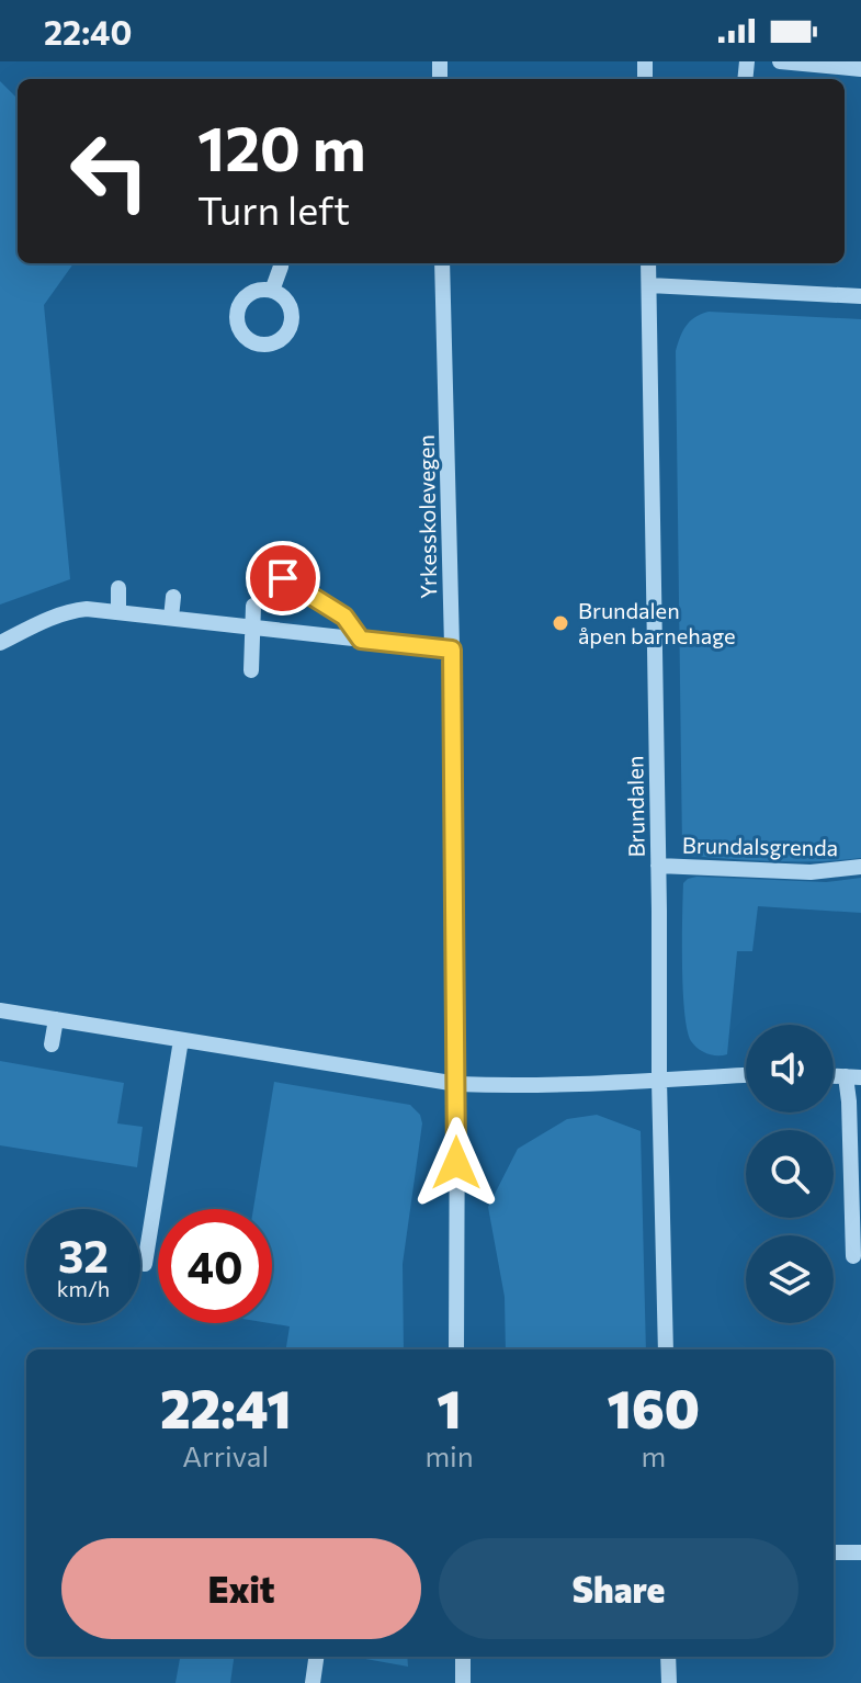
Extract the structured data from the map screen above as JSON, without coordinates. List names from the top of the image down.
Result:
{
  "streets": {
    "street": ["Yrkesskolevegen", "Brundalen", "Brundalsgrenda"]
  },
  "crossings": [
    ["Brundalen", "Brundalsgrenda"]
  ],
  "places": ["Brundalen åpen barnehage"],
  "page": {
    "status": "22:40",
    "turn": ["120 m", "Turn left"],
    "speed": "32 km/h",
    "limit": "40",
    "eta": [
      "22:41",
      "Arrival",
      "1",
      "min",
      "160",
      "m"
    ],
    "buttons": ["Exit", "Share"]
  }
}
